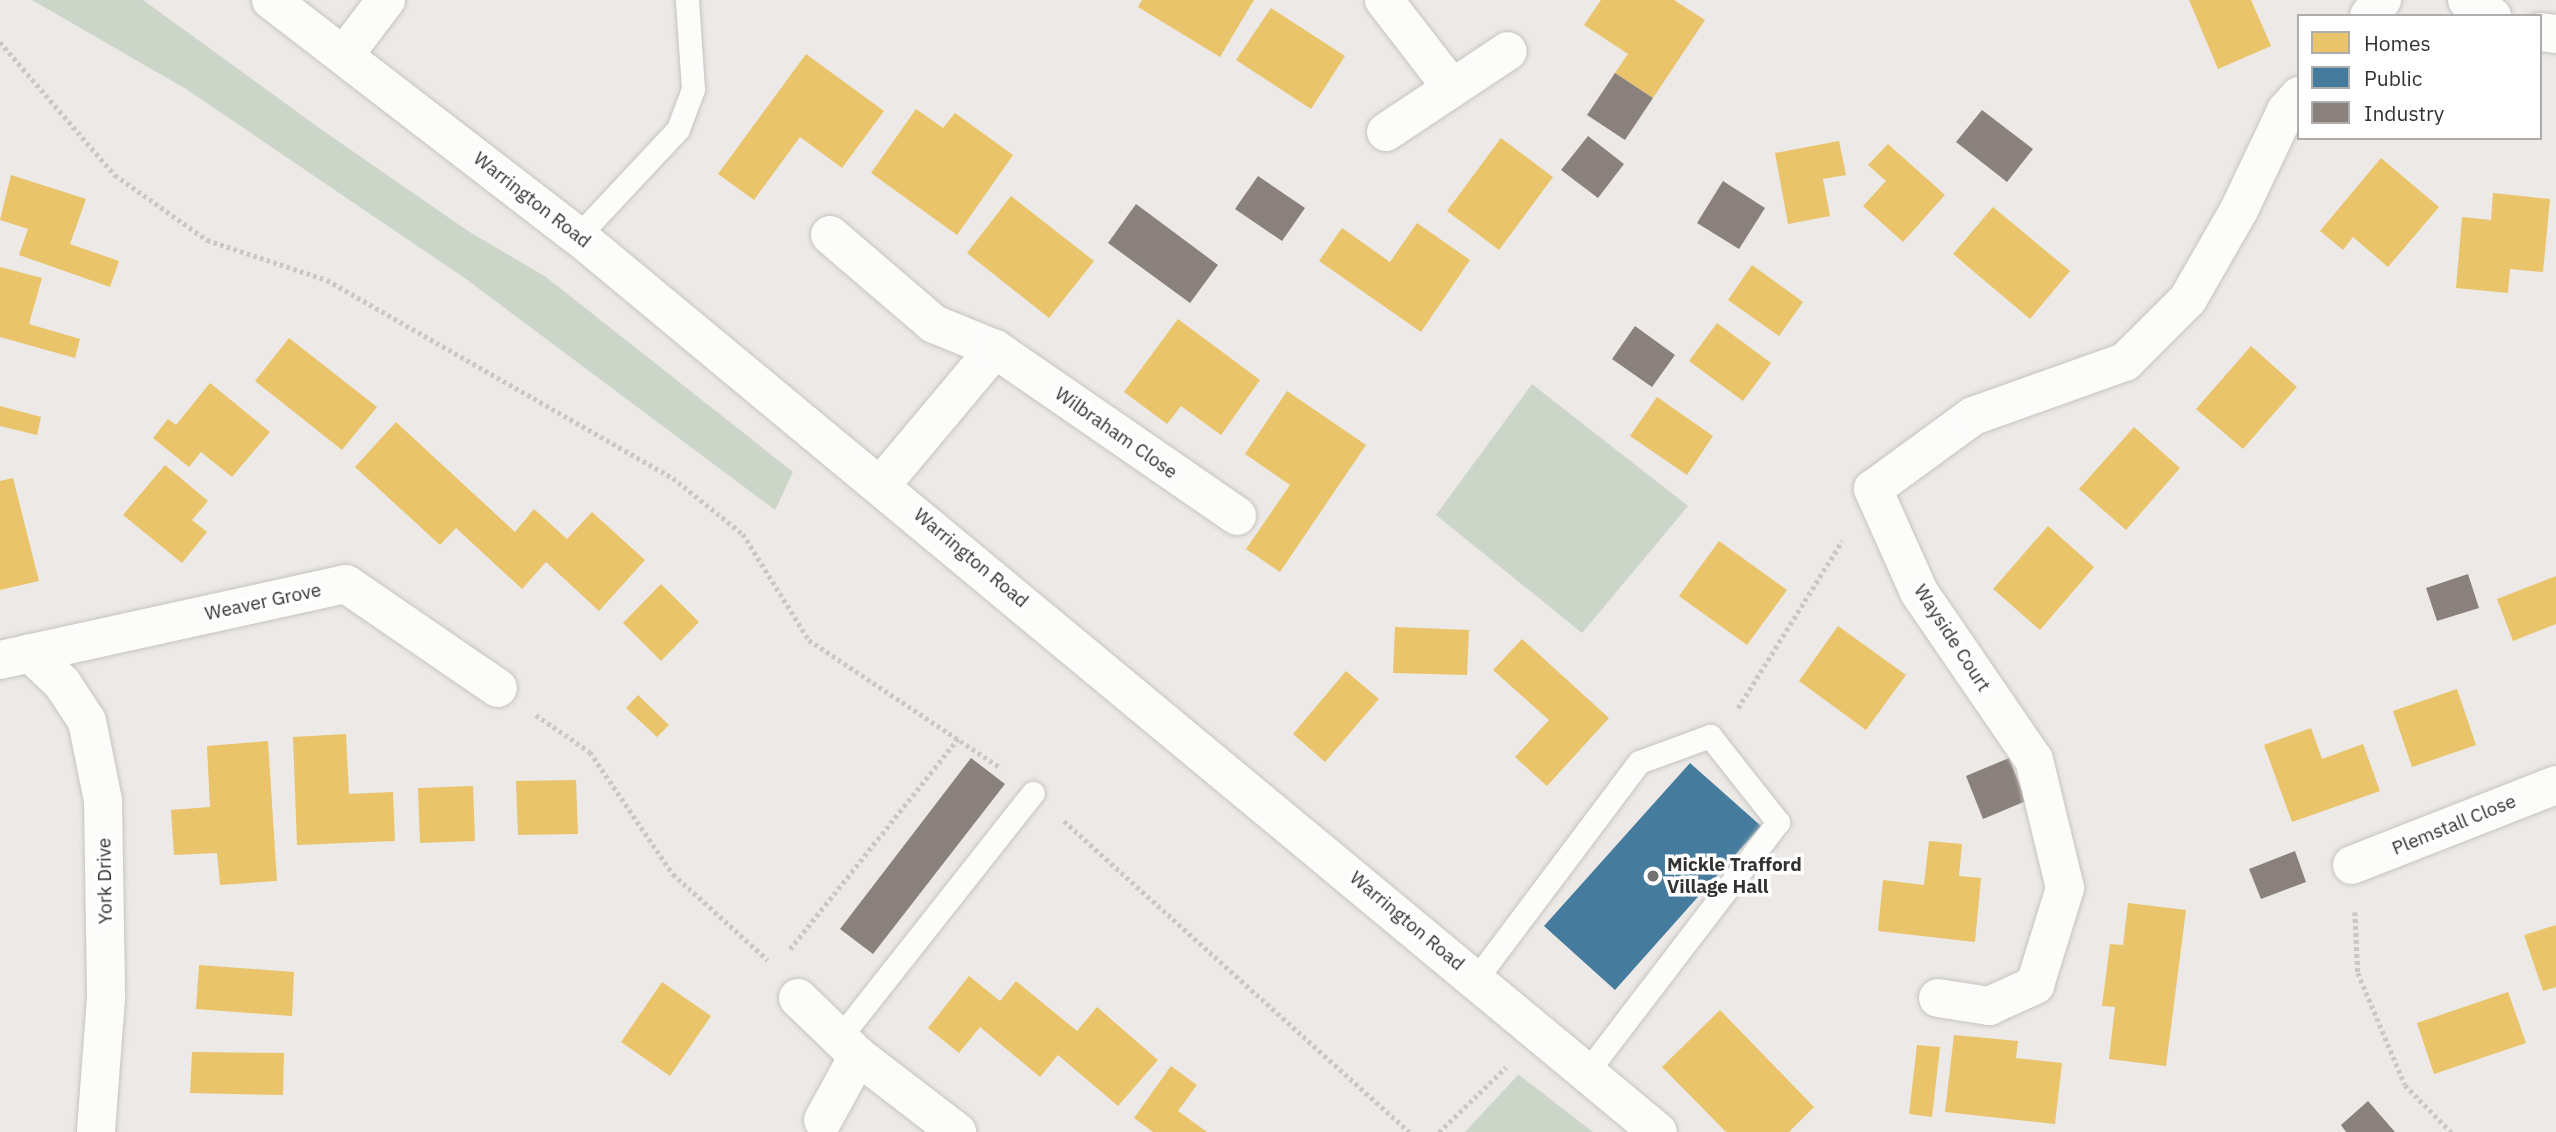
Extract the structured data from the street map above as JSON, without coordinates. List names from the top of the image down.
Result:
{
  "streets": {
    "street": [
      "Warrington Road",
      "Wilbraham Close",
      "Weaver Grove",
      "Wayside Court",
      "Plemstall Close",
      "York Drive"
    ]
  },
  "crossings": [
    ["Weaver Grove", "York Drive"]
  ],
  "places": ["Mickle Trafford Village Hall"],
  "legend": ["Homes", "Public", "Industry"]
}
